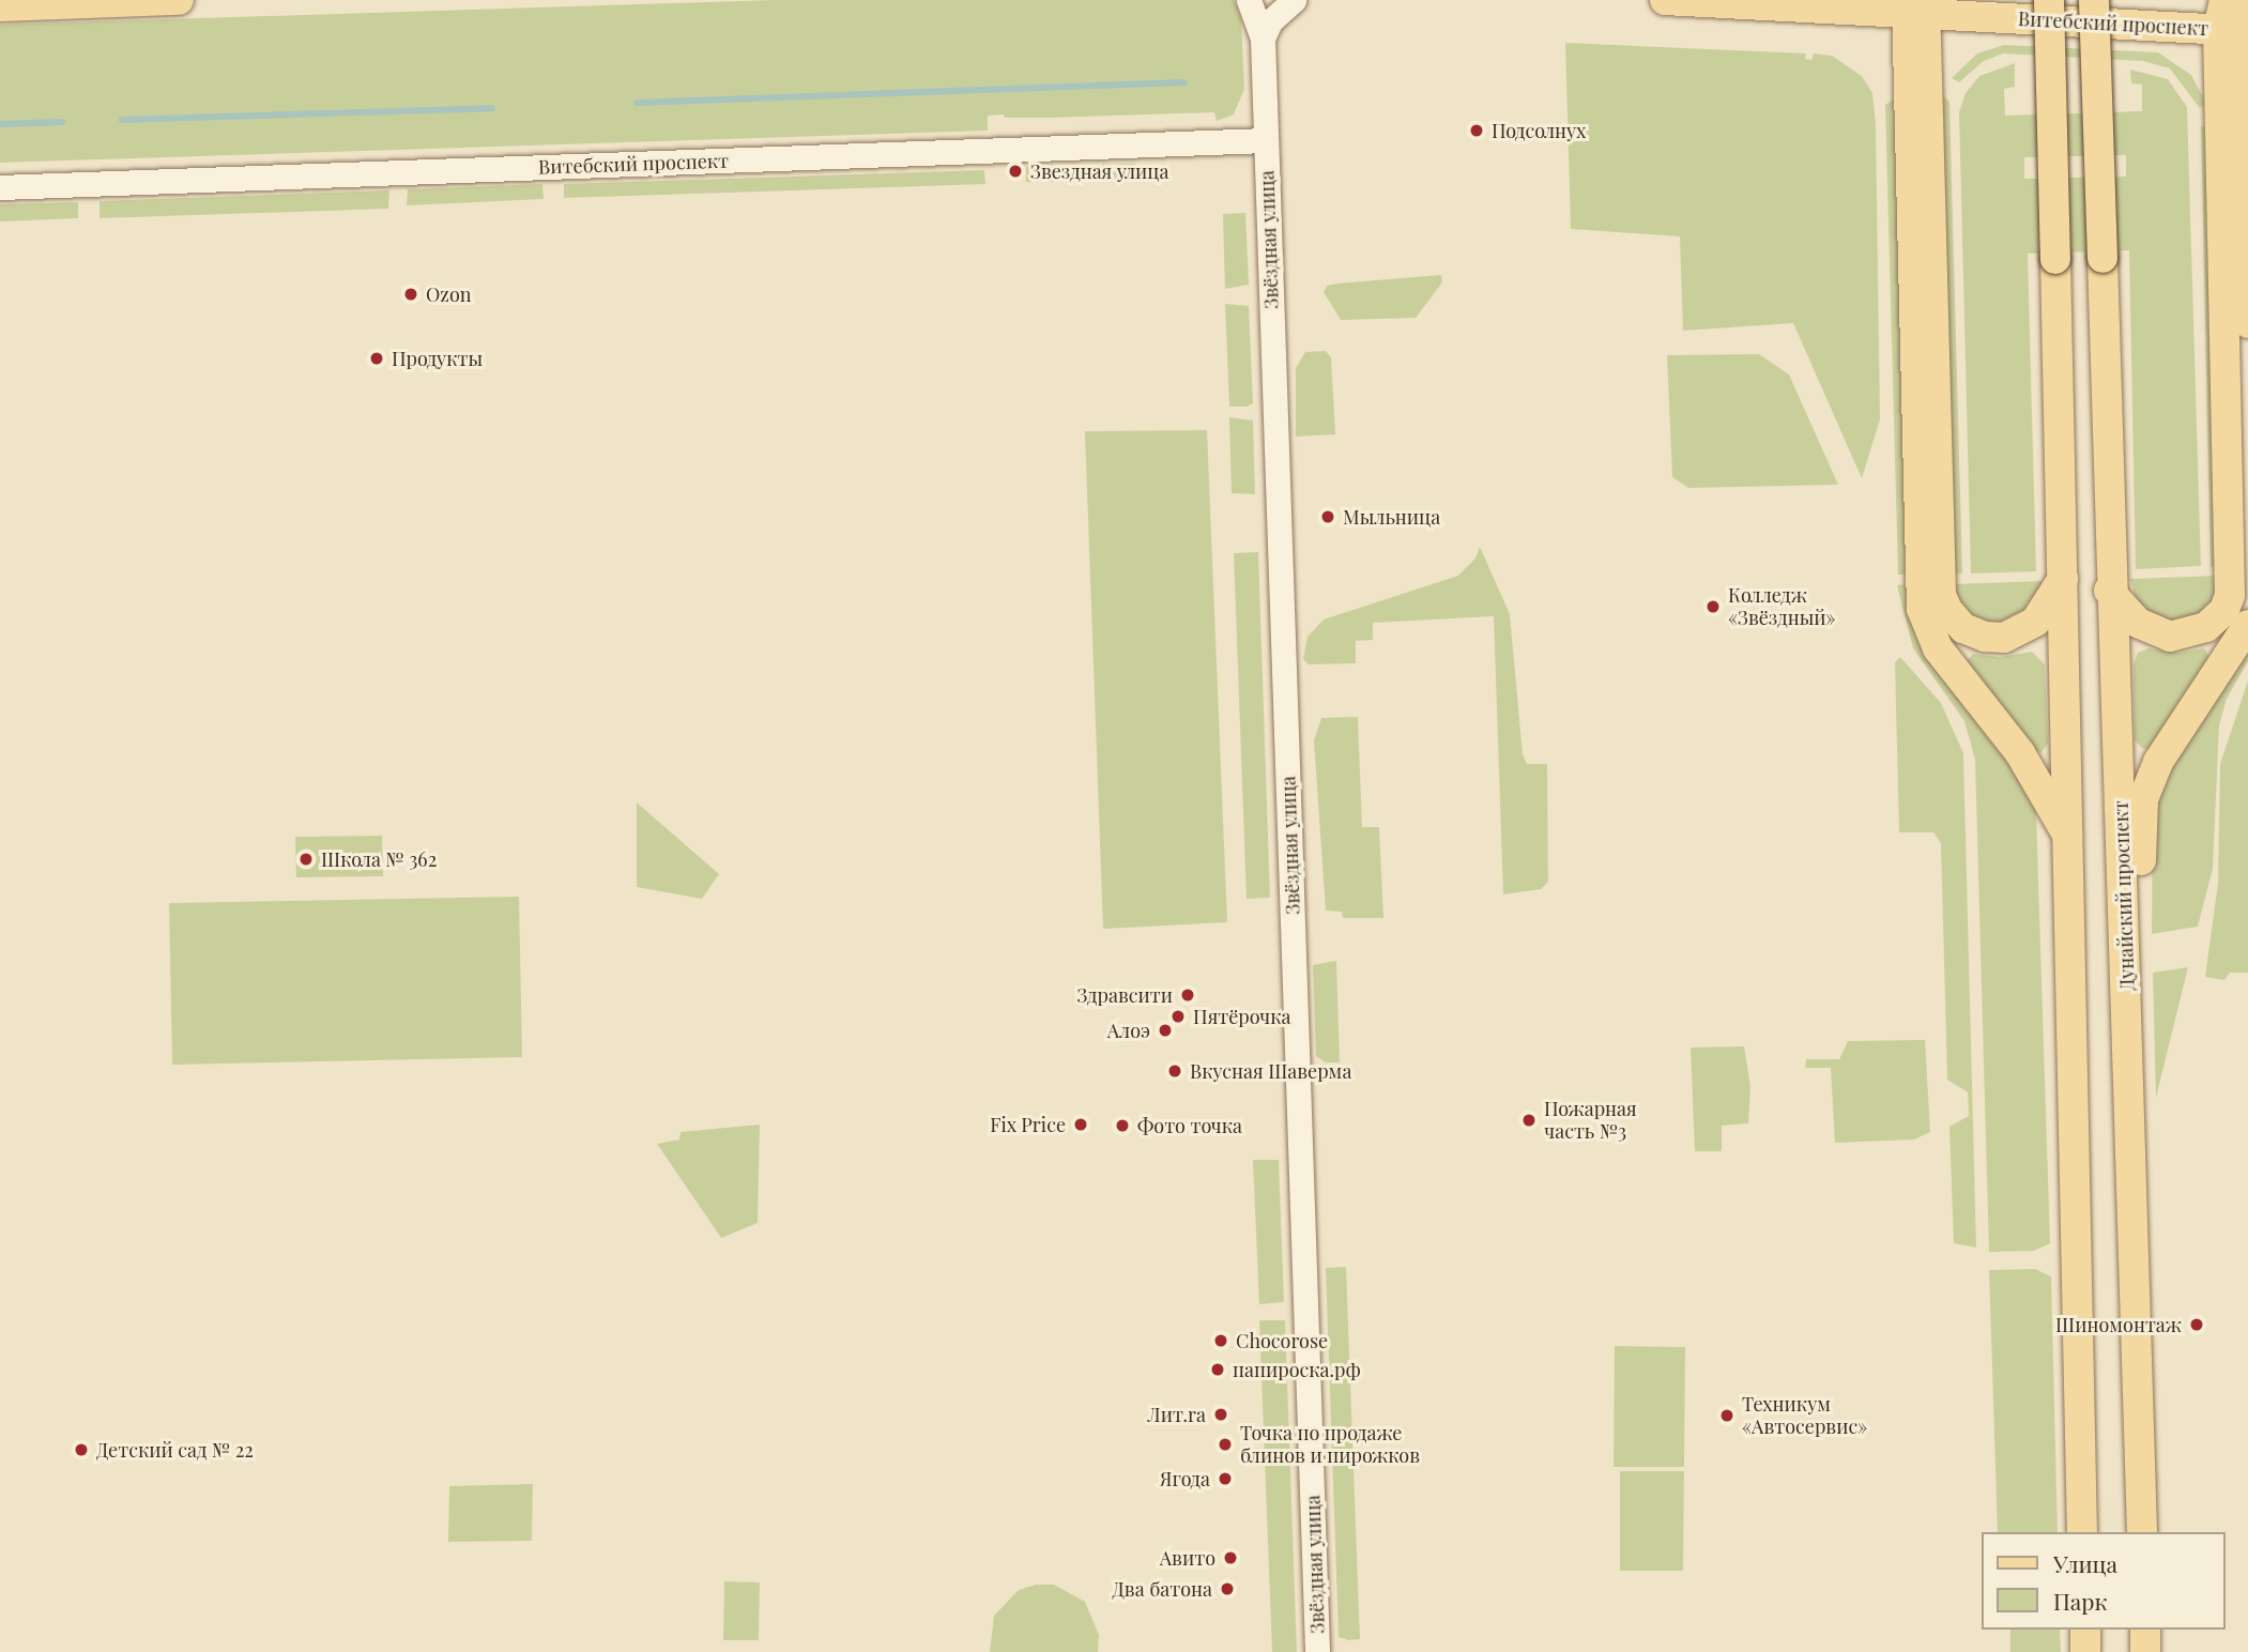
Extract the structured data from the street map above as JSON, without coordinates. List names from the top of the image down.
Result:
{
  "streets": {
    "main road": ["Витебский проспект", "Дунайский проспект"],
    "street": ["Звёздная улица"]
  },
  "crossings": [
    ["Витебский проспект", "Звёздная улица"]
  ],
  "places": [
    "Подсолнух",
    "Звездная улица",
    "Ozon",
    "Продукты",
    "Мыльница",
    "Колледж «Звёздный»",
    "Школа № 362",
    "Здравсити",
    "Пятёрочка",
    "Алоэ",
    "Вкусная Шаверма",
    "Пожарная часть №3",
    "Fix Price",
    "Фото точка",
    "Шиномонтаж",
    "Chocorose",
    "папироска.рф",
    "Лит.ra",
    "Техникум «Автосервис»",
    "Точка по продаже блинов и пирожков",
    "Детский сад № 22",
    "Ягода",
    "Авито",
    "Два батона"
  ],
  "legend": ["Улица", "Парк"]
}
